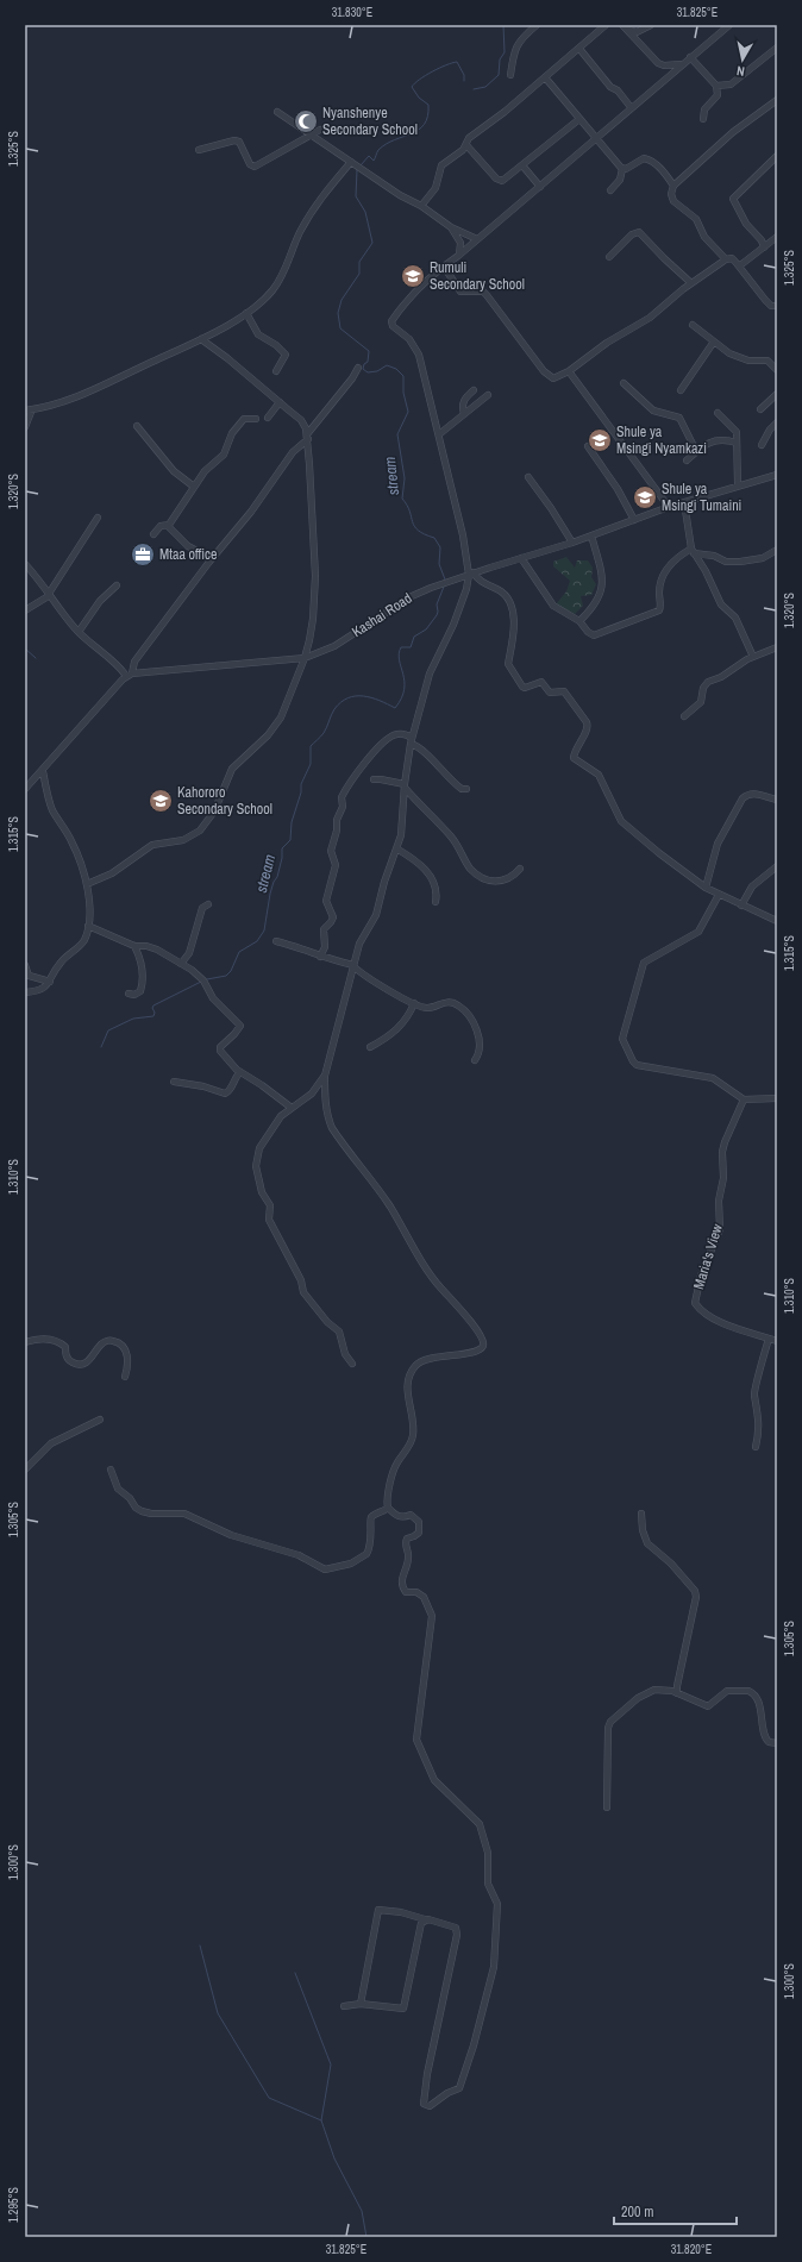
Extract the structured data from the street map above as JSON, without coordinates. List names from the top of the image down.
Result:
{
  "streets": {
    "street": ["Kashai Road", "Maria's View"]
  },
  "water": ["stream"],
  "places": {
    "mosque": ["Nyanshenye Secondary School"],
    "school or university": [
      "Rumuli Secondary School",
      "Shule ya Msingi Nyamkazi",
      "Shule ya Msingi Tumaini",
      "Kahororo Secondary School"
    ],
    "office": ["Mtaa office"]
  },
  "scale_bar": "200 m",
  "north": "bottom",
  "coordinates": [
    "31.830°E",
    "31.825°E",
    "1.325°S",
    "1.320°S",
    "1.315°S",
    "1.310°S",
    "1.305°S",
    "1.300°S",
    "1.295°S",
    "31.820°E"
  ]
}
